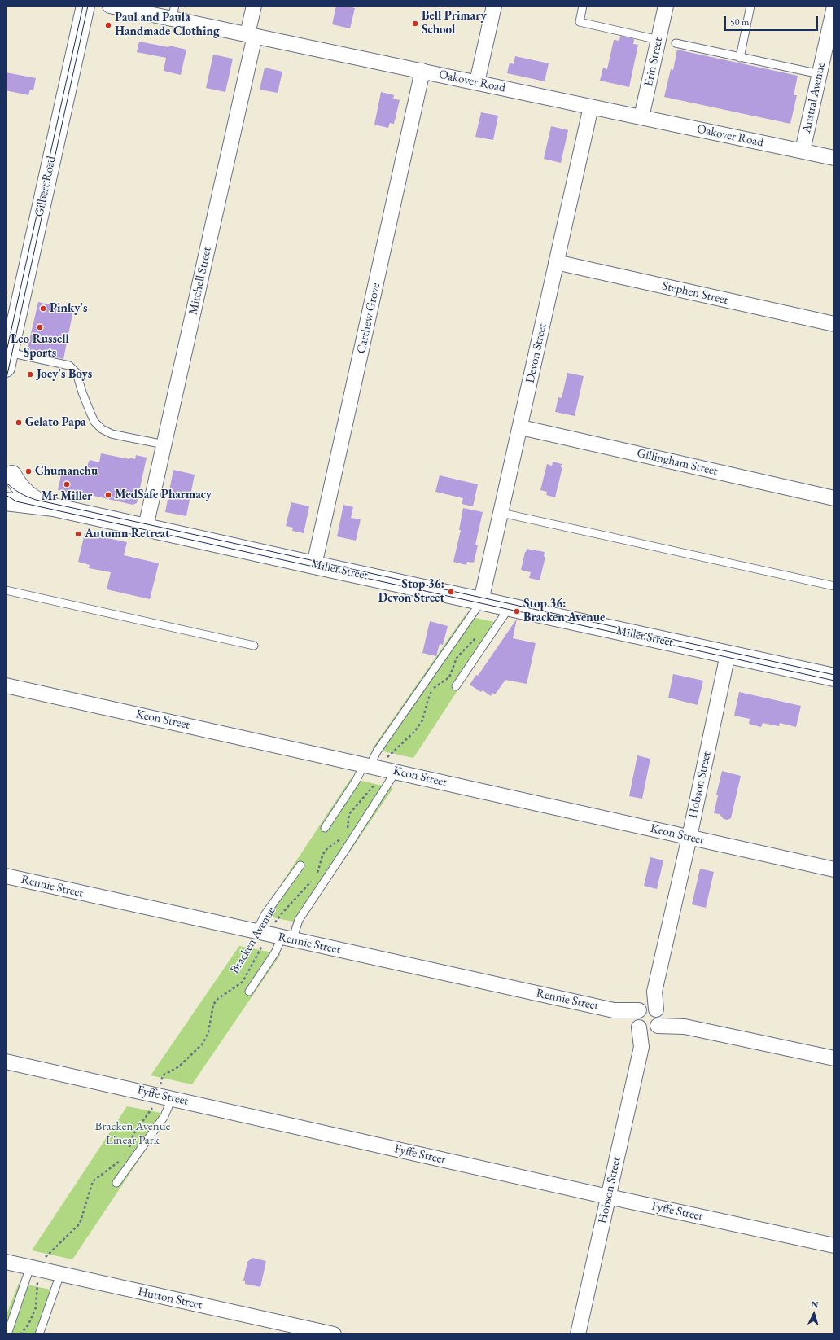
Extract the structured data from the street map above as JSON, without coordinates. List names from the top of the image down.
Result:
{
  "streets": {
    "street": [
      "Erin Street",
      "Oakover Road",
      "Austral Avenue",
      "Gilbert Road",
      "Mitchell Street",
      "Stephen Street",
      "Carthew Grove",
      "Devon Street",
      "Gillingham Street",
      "Miller Street",
      "Keon Street",
      "Hobson Street",
      "Rennie Street",
      "Fyffe Street",
      "Hutton Street"
    ],
    "lane": ["Bracken Avenue"]
  },
  "crossings": [
    ["Erin Street", "Oakover Road"],
    ["Oakover Road", "Austral Avenue"],
    ["Oakover Road", "Mitchell Street"],
    ["Oakover Road", "Carthew Grove"],
    ["Oakover Road", "Devon Street"],
    ["Mitchell Street", "Miller Street"],
    ["Stephen Street", "Devon Street"],
    ["Carthew Grove", "Miller Street"],
    ["Devon Street", "Gillingham Street"],
    ["Devon Street", "Miller Street"],
    ["Miller Street", "Hobson Street"],
    ["Keon Street", "Hobson Street"],
    ["Keon Street", "Bracken Avenue"],
    ["Hobson Street", "Rennie Street"],
    ["Hobson Street", "Fyffe Street"],
    ["Rennie Street", "Bracken Avenue"],
    ["Bracken Avenue", "Fyffe Street"]
  ],
  "parks": ["Bracken Avenue Linear Park"],
  "places": [
    "Bell Primary School",
    "Paul and Paula Handmade Clothing",
    "Pinky's",
    "Leo Russell Sports",
    "Joey's Boys",
    "Gelato Papa",
    "Chumanchu",
    "Mr Miller",
    "MedSafe Pharmacy",
    "Autumn Retreat",
    "Stop 36: Devon Street",
    "Stop 36: Bracken Avenue"
  ],
  "scale_bar": "50 m",
  "north": "top"
}
